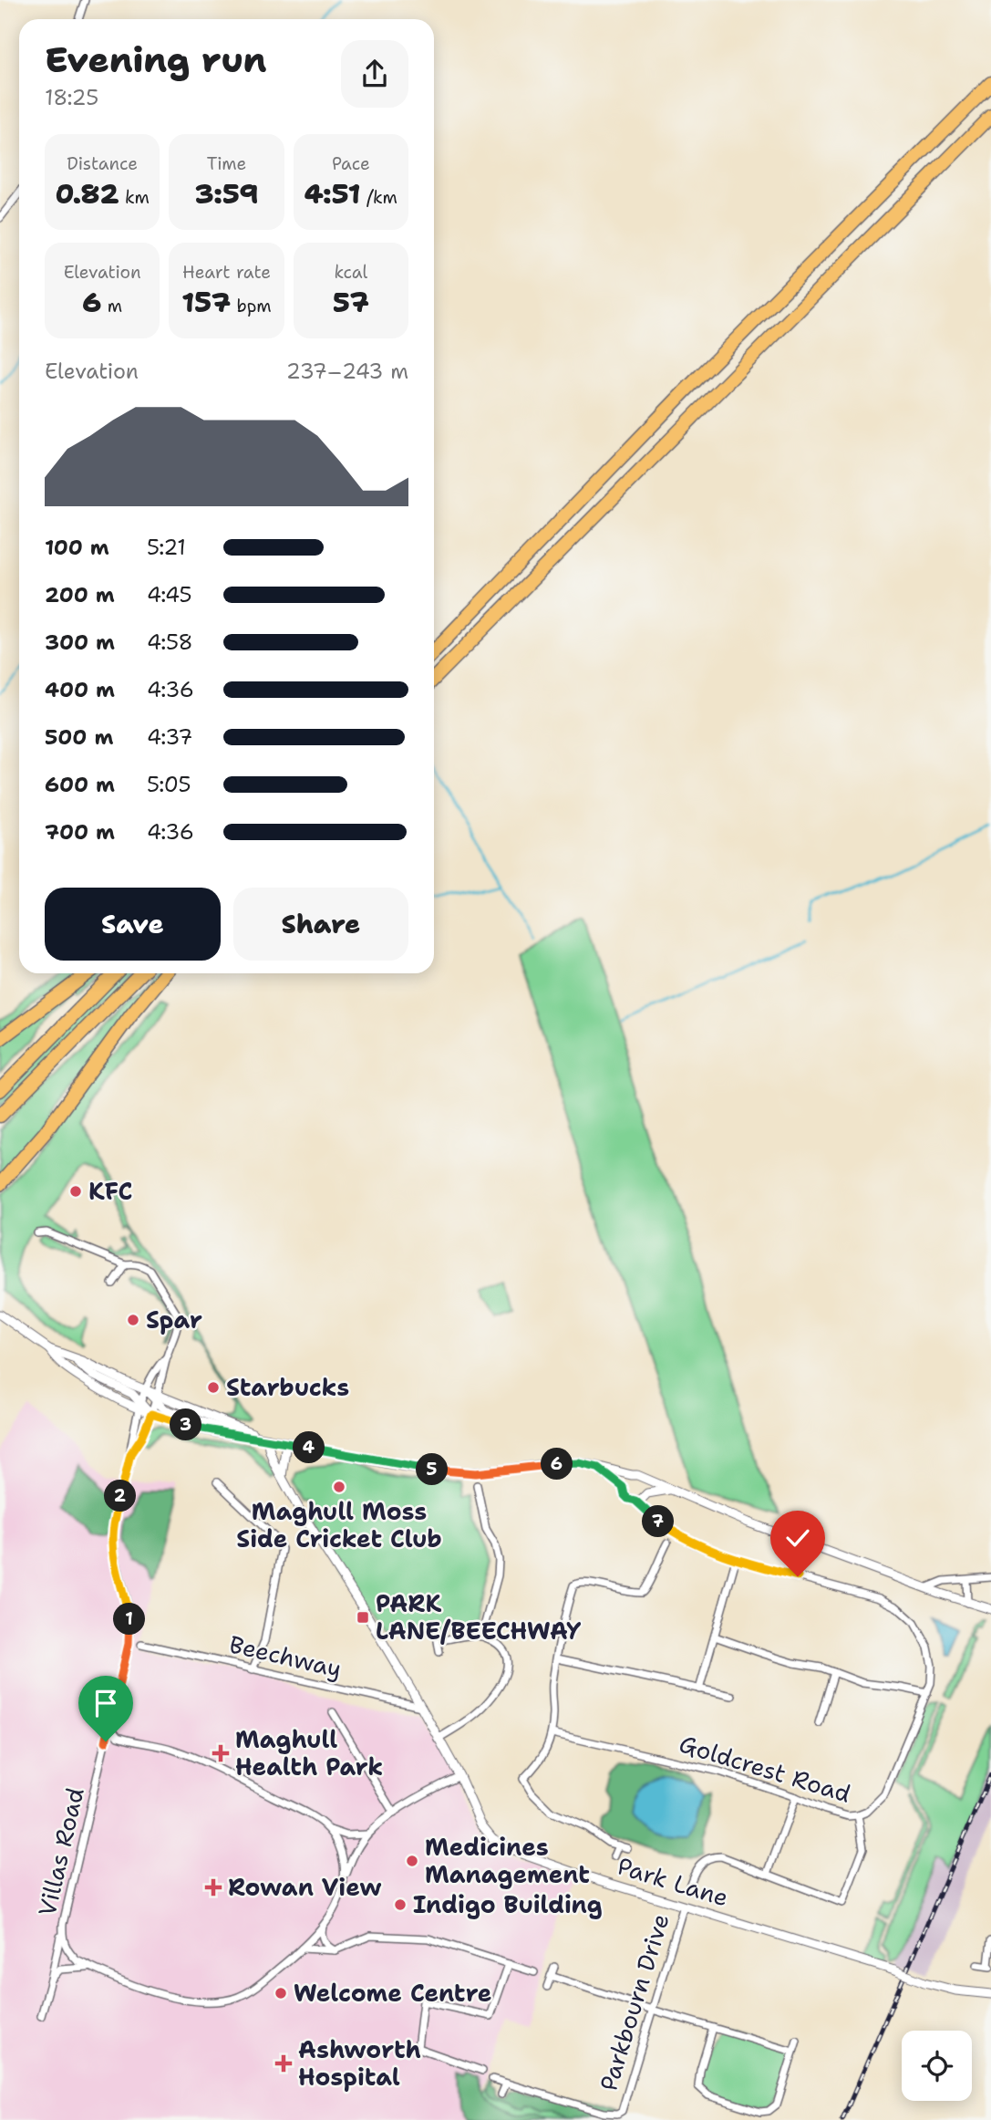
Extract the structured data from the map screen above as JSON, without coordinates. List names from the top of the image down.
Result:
{
  "streets": {
    "street": [
      "Beechway",
      "Goldcrest Road",
      "Villas Road",
      "Park Lane",
      "Parkbourn Drive"
    ]
  },
  "crossings": [
    ["Beechway", "Park Lane"],
    ["Park Lane", "Parkbourn Drive"]
  ],
  "places": {
    "other": [
      "KFC",
      "Spar",
      "Starbucks",
      "Maghull Moss Side Cricket Club",
      "Medicines Management",
      "Indigo Building",
      "Welcome Centre"
    ],
    "transit": ["PARK LANE/BEECHWAY"],
    "health": ["Maghull Health Park", "Rowan View", "Ashworth Hospital"]
  },
  "page": {
    "heading": ["Evening run", "18:25"],
    "stats": [
      ["Distance", "0.82 km"],
      ["Time", "3:59"],
      ["Pace", "4:51 /km"],
      ["Elevation", "6 m"],
      ["Heart rate", "157 bpm"],
      ["kcal", "57"]
    ],
    "chart": ["Elevation", "237–243 m"],
    "list": [
      {
        "name": "100 m",
        "note": "5:21"
      },
      {
        "name": "200 m",
        "note": "4:45"
      },
      {
        "name": "300 m",
        "note": "4:58"
      },
      {
        "name": "400 m",
        "note": "4:36"
      },
      {
        "name": "500 m",
        "note": "4:37"
      },
      {
        "name": "600 m",
        "note": "5:05"
      },
      {
        "name": "700 m",
        "note": "4:36"
      }
    ],
    "buttons": ["Save", "Share"],
    "pins": [
      "3",
      "4",
      "6",
      "5",
      "2",
      "7",
      "1"
    ]
  }
}
